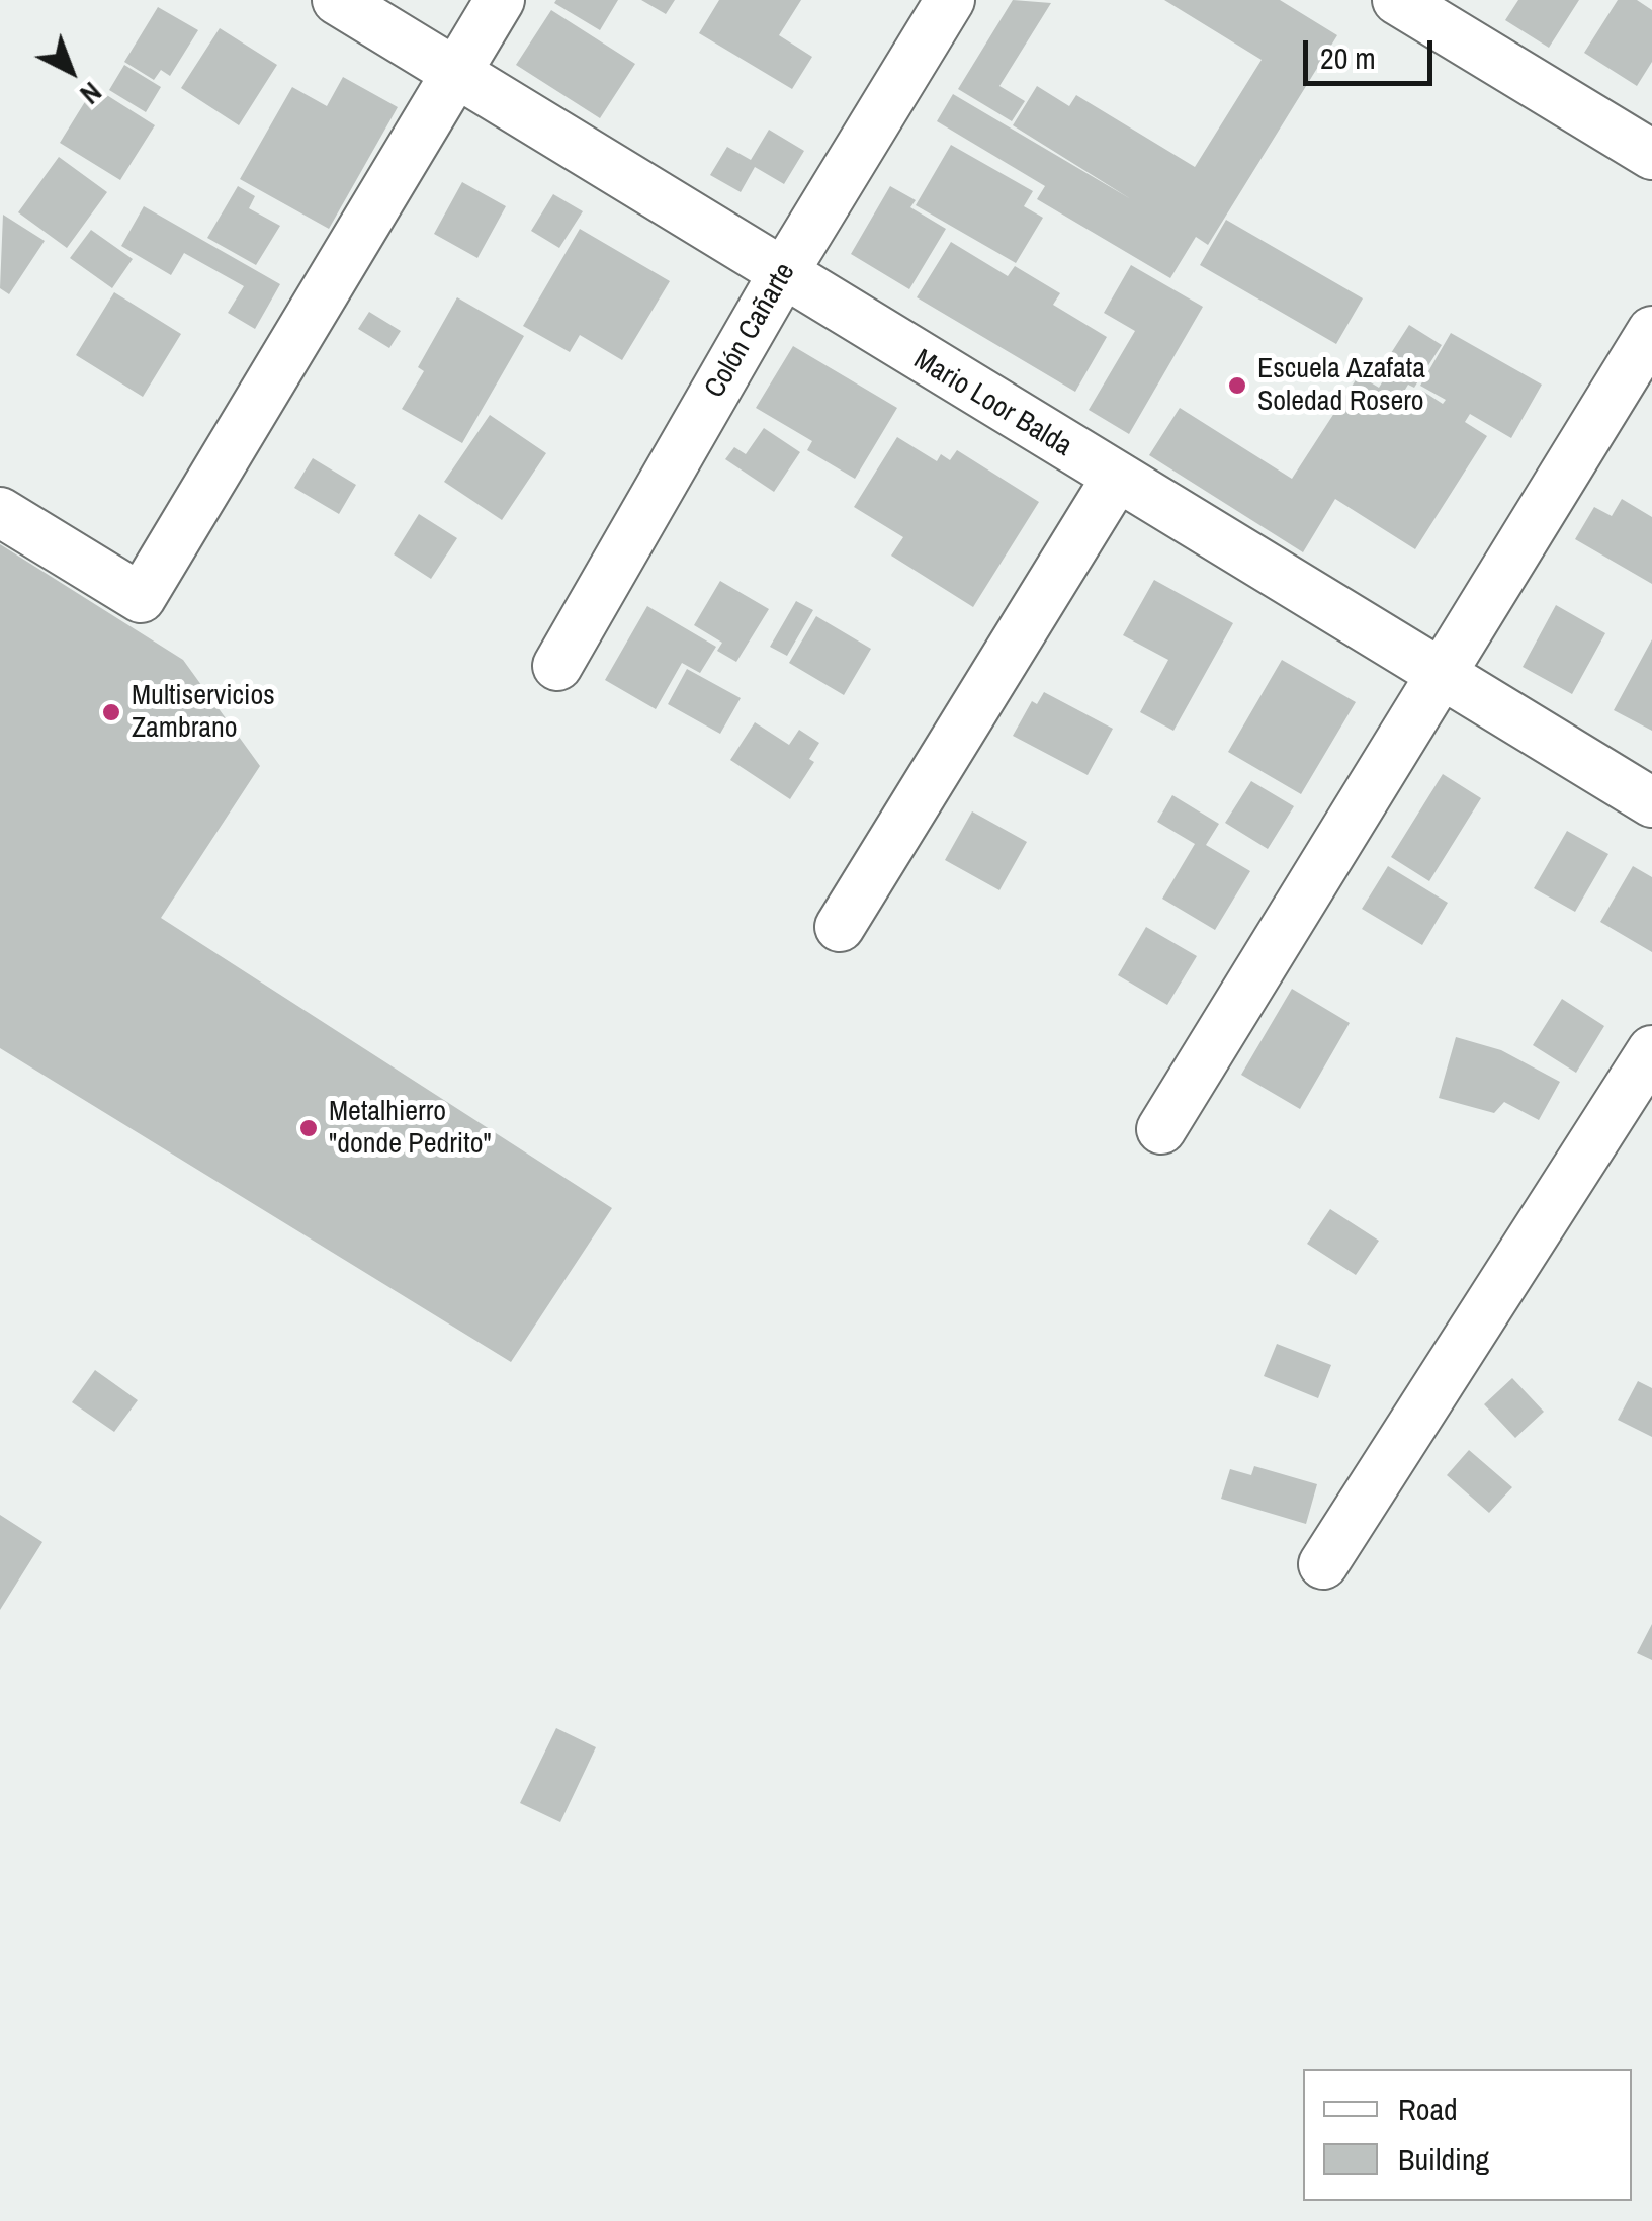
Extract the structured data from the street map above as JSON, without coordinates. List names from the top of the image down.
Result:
{
  "streets": {
    "street": ["Colón Cañarte", "Mario Loor Balda"]
  },
  "crossings": [
    ["Colón Cañarte", "Mario Loor Balda"]
  ],
  "places": ["Escuela Azafata Soledad Rosero", "Multiservicios Zambrano", "Metalhierro \"donde Pedrito\""],
  "legend": ["Road", "Building"],
  "scale_bar": "20 m",
  "north": "bottom right"
}
